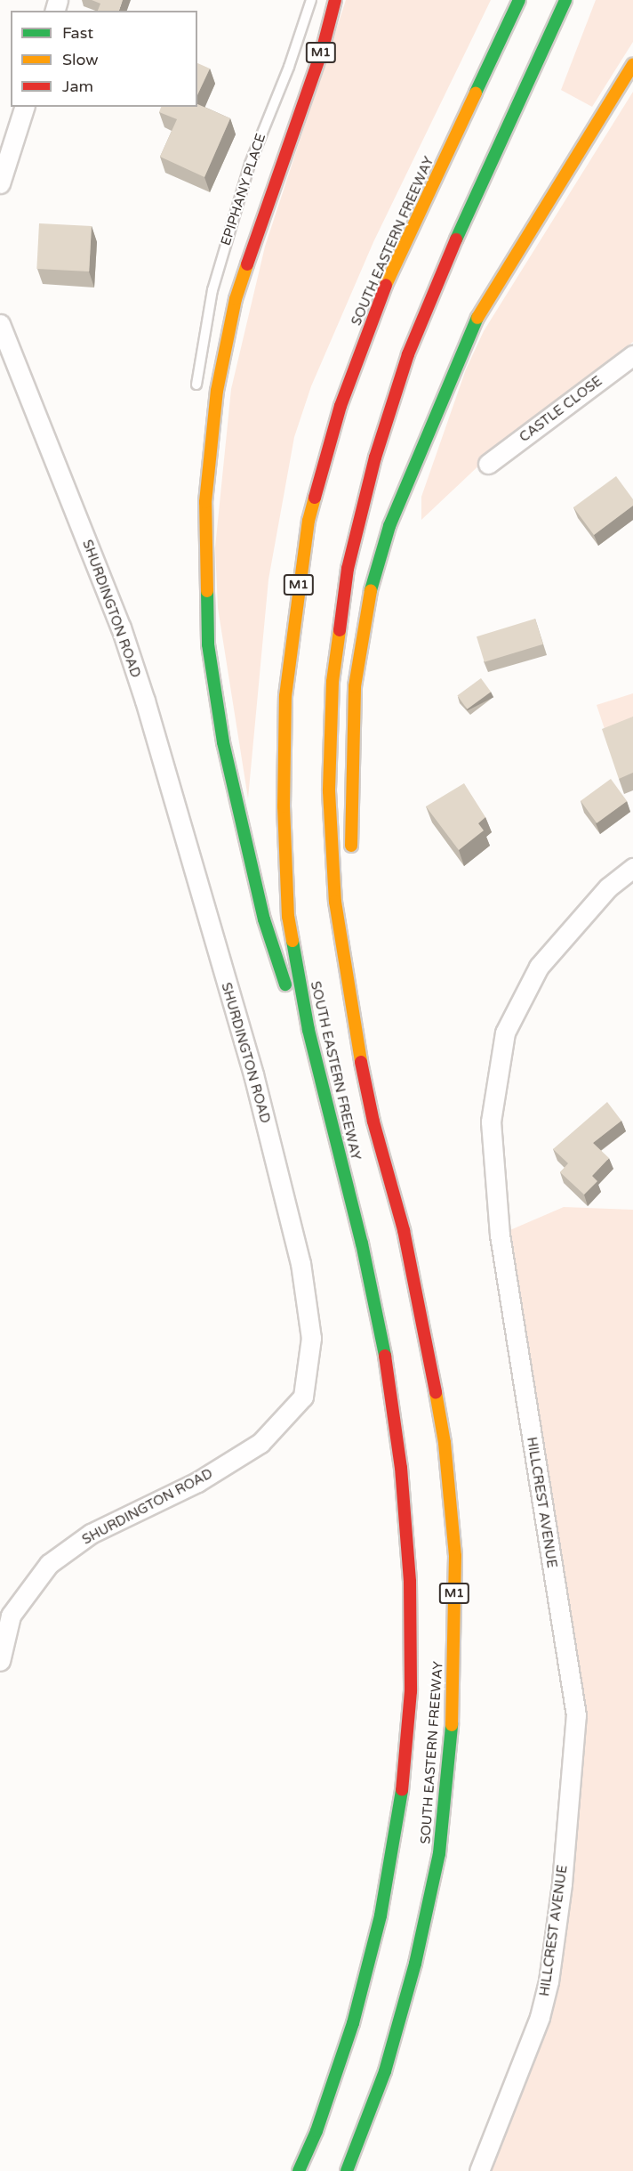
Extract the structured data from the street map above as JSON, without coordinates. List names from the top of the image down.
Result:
{
  "streets": {
    "highway": ["M1", "SOUTH EASTERN FREEWAY"],
    "street": ["CASTLE CLOSE", "SHURDINGTON ROAD", "HILLCREST AVENUE"],
    "lane": ["EPIPHANY PLACE"]
  },
  "crossings": [
    ["M1", "SOUTH EASTERN FREEWAY"]
  ],
  "legend": ["Fast", "Slow", "Jam"]
}
